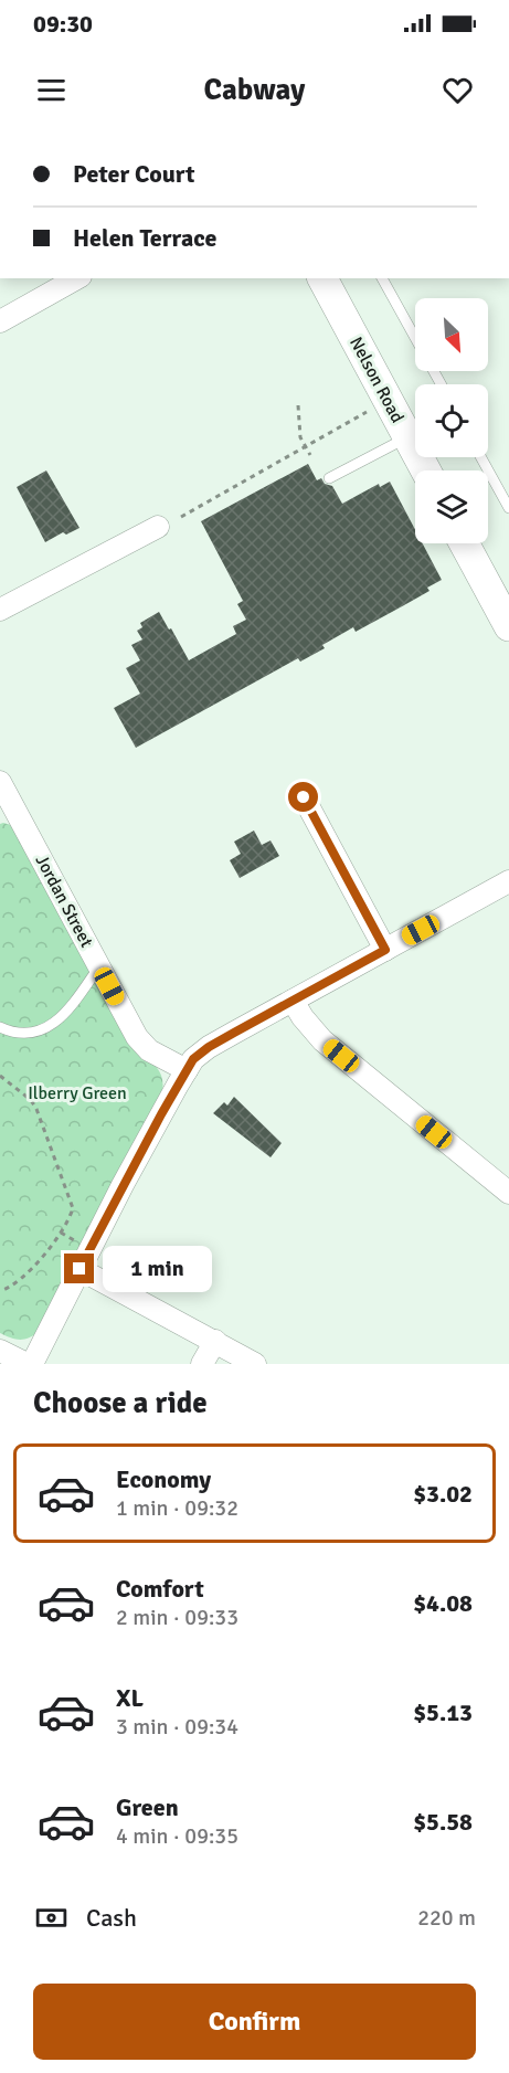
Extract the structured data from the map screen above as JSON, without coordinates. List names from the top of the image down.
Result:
{
  "streets": {
    "main road": ["Nelson Road"],
    "street": ["Jordan Street"]
  },
  "parks": ["Ilberry Green"],
  "north": "bottom right",
  "page": {
    "status": "09:30",
    "header": "Cabway",
    "banner": ["Peter Court", "Helen Terrace"],
    "bubble": "1 min",
    "heading": "Choose a ride",
    "list": [
      {
        "name": "Economy",
        "note": "1 min · 09:32",
        "value": "$3.02"
      },
      {
        "name": "Comfort",
        "note": "2 min · 09:33",
        "value": "$4.08"
      },
      {
        "name": "XL",
        "note": "3 min · 09:34",
        "value": "$5.13"
      },
      {
        "name": "Green",
        "note": "4 min · 09:35",
        "value": "$5.58"
      }
    ],
    "pay": ["Cash", "220 m"],
    "buttons": "Confirm"
  }
}
